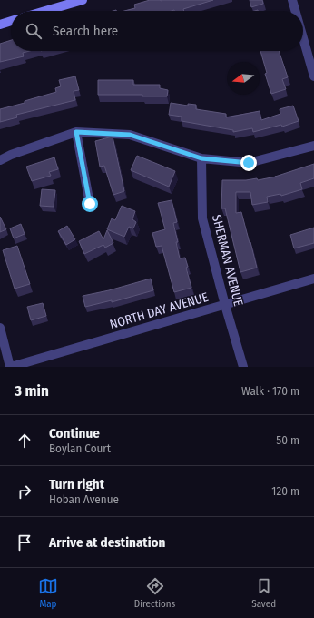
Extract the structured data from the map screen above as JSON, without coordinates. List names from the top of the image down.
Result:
{
  "streets": {
    "street": ["SHERMAN AVENUE", "NORTH DAY AVENUE"]
  },
  "crossings": [
    ["SHERMAN AVENUE", "NORTH DAY AVENUE"]
  ],
  "north": "left",
  "page": {
    "search": "Search here",
    "heading": ["3 min", "Walk · 170 m"],
    "list": [
      ["Continue", "Boylan Court", "50 m"],
      ["Turn right", "Hoban Avenue", "120 m"],
      "Arrive at destination"
    ],
    "nav": ["Map", "Directions", "Saved"]
  }
}
